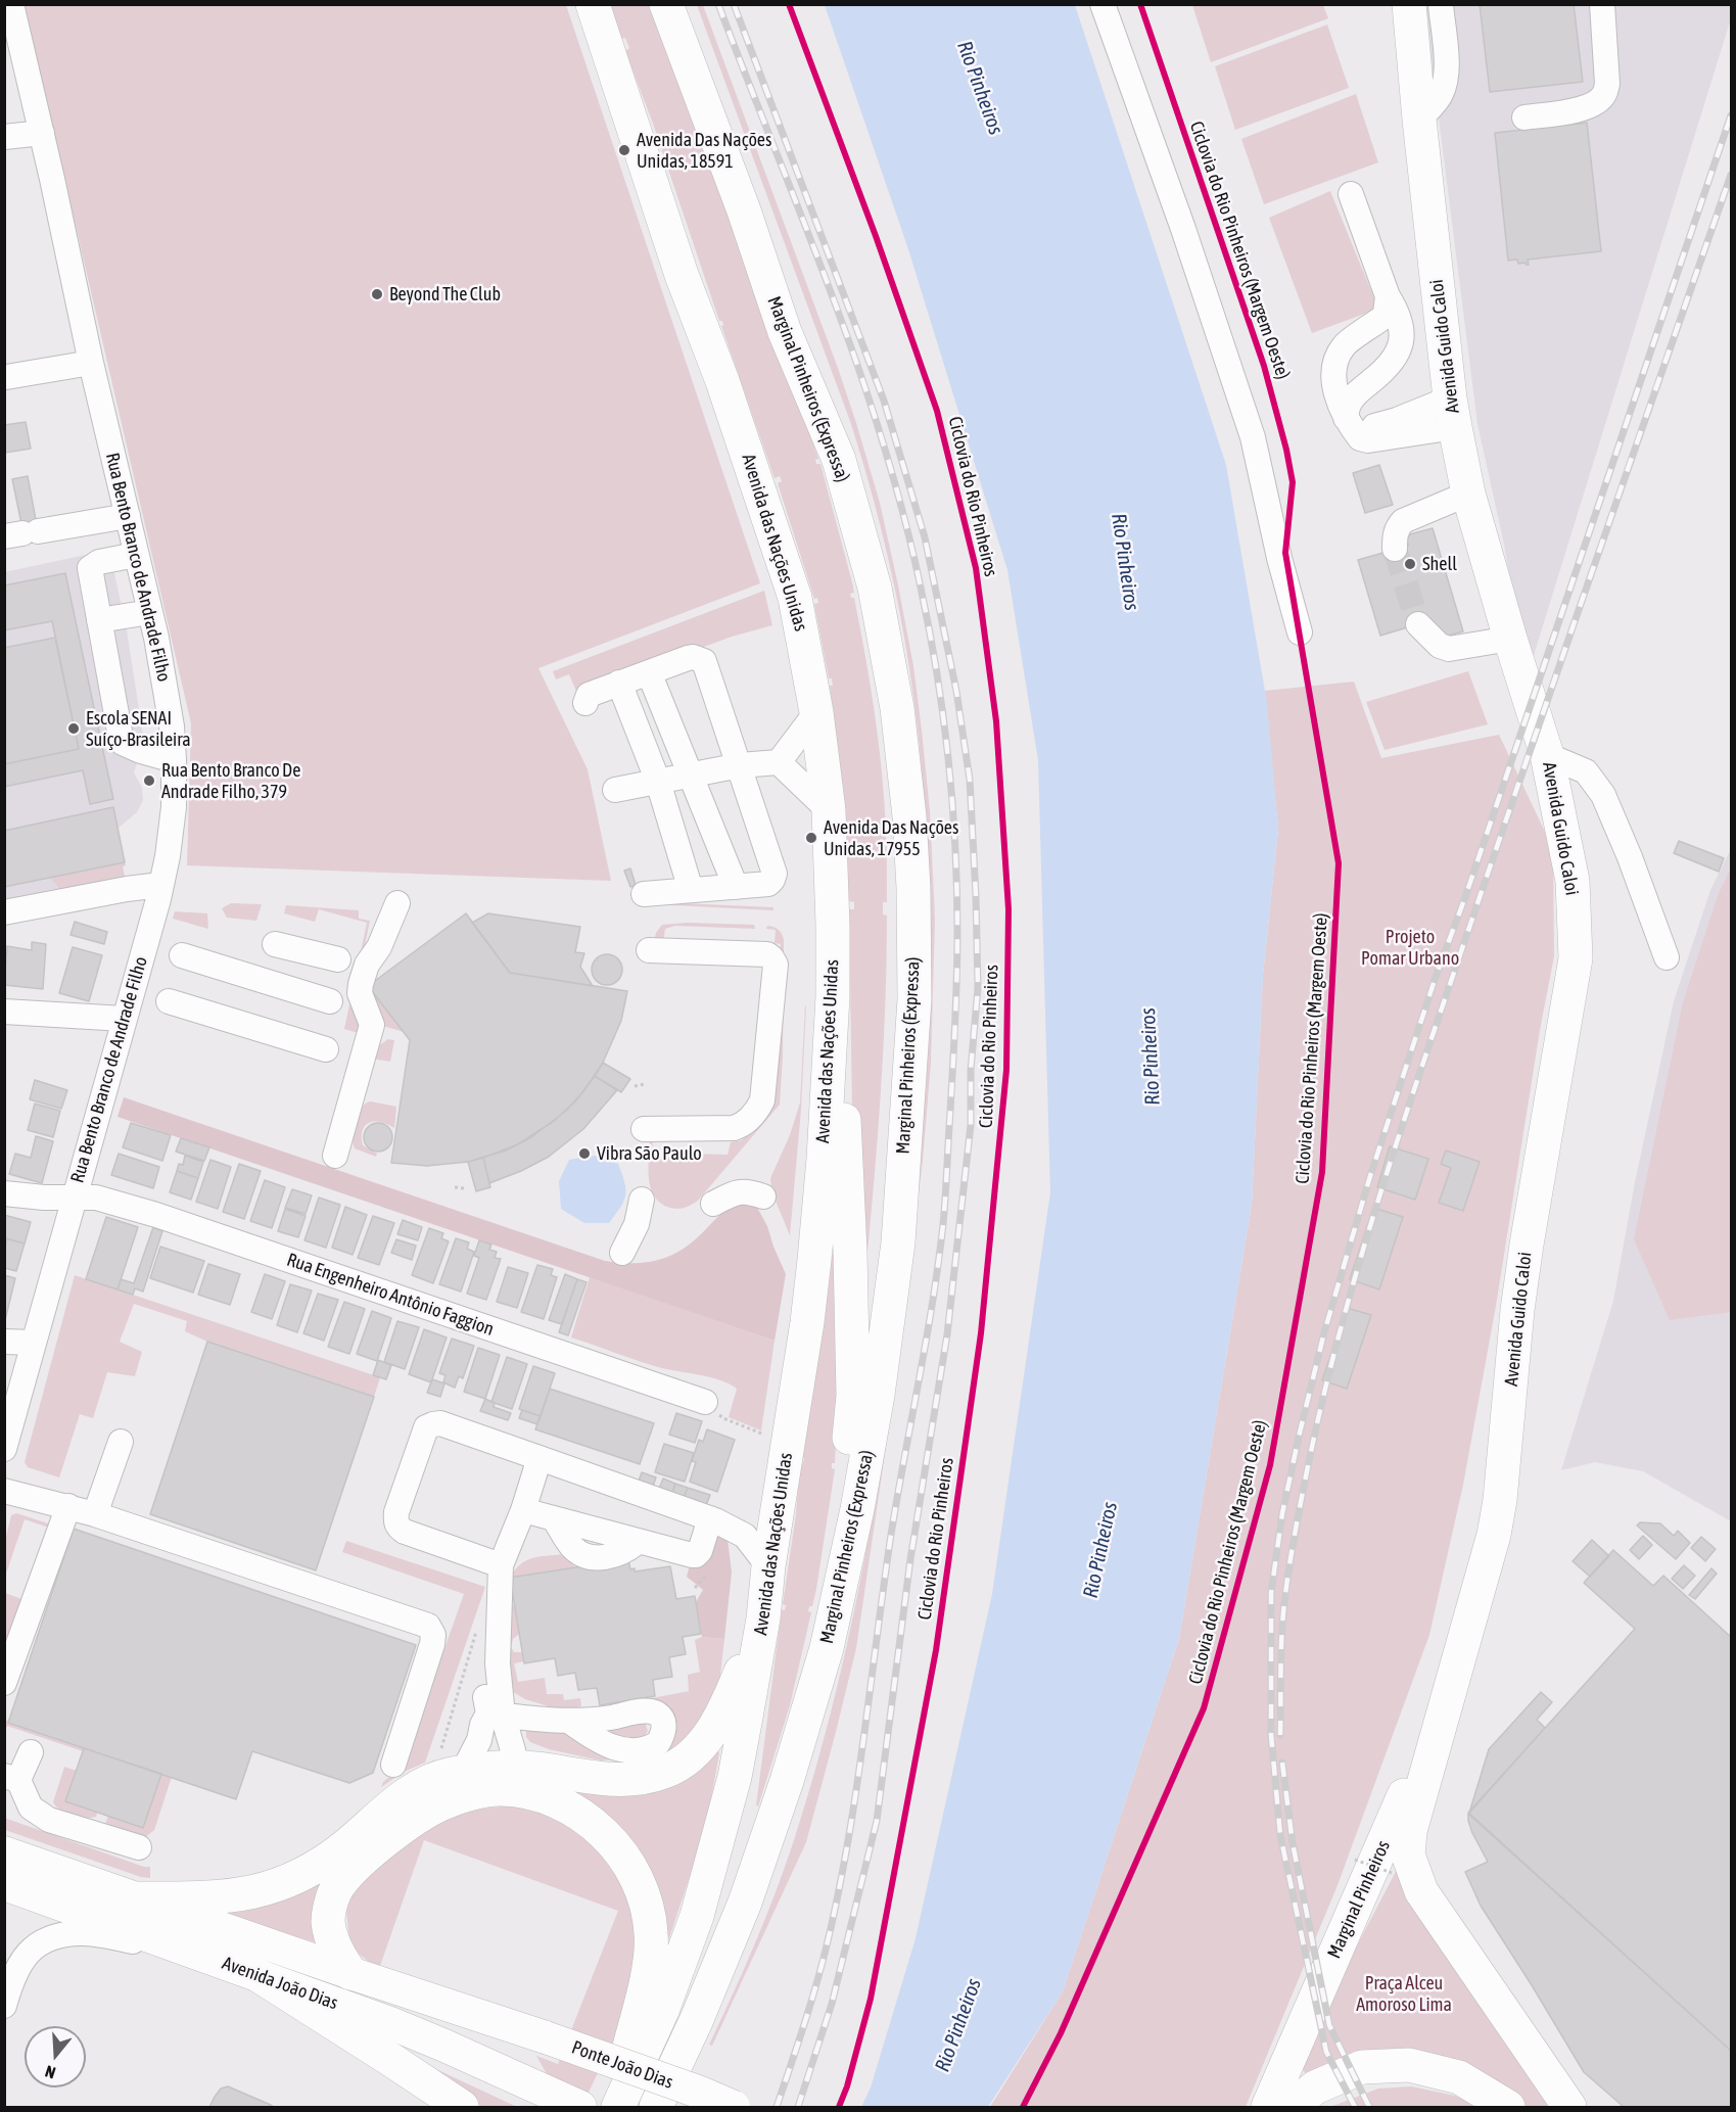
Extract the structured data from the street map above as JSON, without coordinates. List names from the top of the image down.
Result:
{
  "streets": {
    "highway": [
      "Avenida Guido Caloi",
      "Marginal Pinheiros (Expressa)",
      "Avenida das Nações Unidas",
      "Marginal Pinheiros"
    ],
    "main road": ["Avenida João Dias", "Ponte João Dias"],
    "street": ["Rua Bento Branco de Andrade Filho", "Rua Engenheiro Antônio Faggion"],
    "cycle path": ["Ciclovia do Rio Pinheiros (Margem Oeste)", "Ciclovia do Rio Pinheiros"]
  },
  "crossings": [
    ["Avenida Guido Caloi", "Marginal Pinheiros"],
    ["Rua Bento Branco de Andrade Filho", "Rua Engenheiro Antônio Faggion"],
    ["Avenida João Dias", "Ponte João Dias"]
  ],
  "water": ["Rio Pinheiros"],
  "parks": ["Projeto Pomar Urbano", "Praça Alceu Amoroso Lima"],
  "places": [
    "Avenida Das Nações Unidas, 18591",
    "Beyond The Club",
    "Shell",
    "Escola SENAI Suíço-Brasileira",
    "Rua Bento Branco De Andrade Filho, 379",
    "Avenida Das Nações Unidas, 17955",
    "Vibra São Paulo"
  ],
  "north": "bottom"
}
